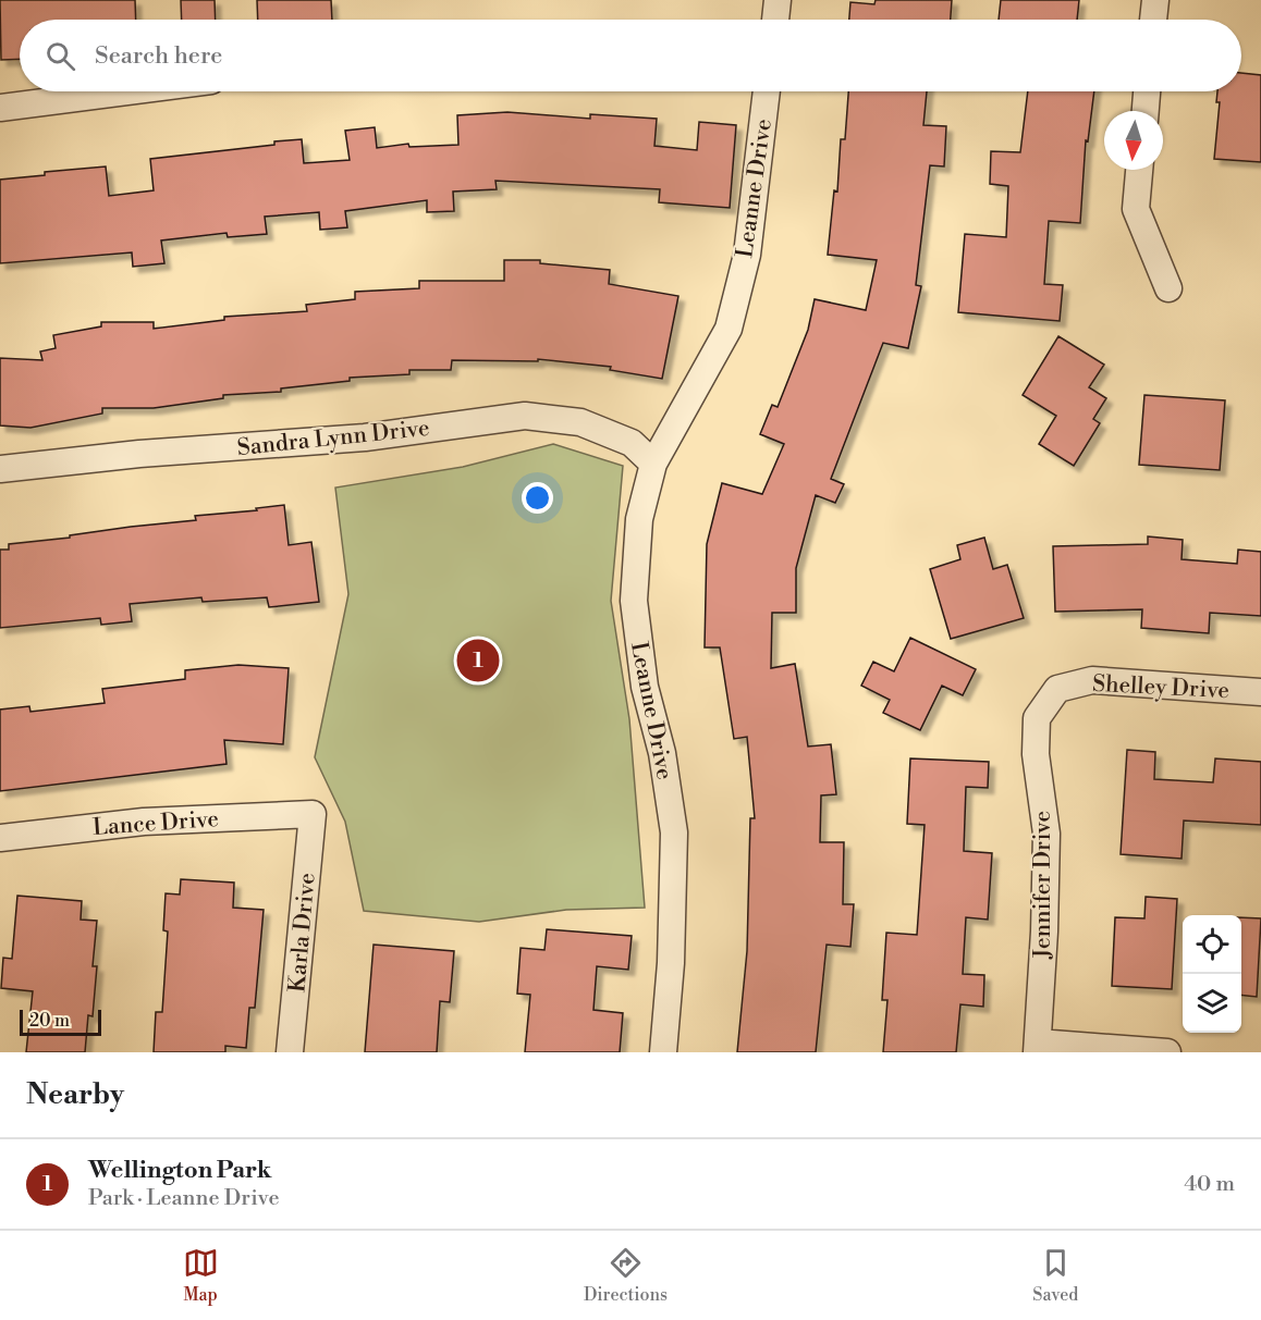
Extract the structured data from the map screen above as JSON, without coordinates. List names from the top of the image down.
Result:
{
  "streets": {
    "street": [
      "Leanne Drive",
      "Sandra Lynn Drive",
      "Shelley Drive",
      "Lance Drive",
      "Jennifer Drive",
      "Karla Drive"
    ]
  },
  "crossings": [
    ["Leanne Drive", "Sandra Lynn Drive"],
    ["Shelley Drive", "Jennifer Drive"],
    ["Lance Drive", "Karla Drive"]
  ],
  "scale_bar": "20 m",
  "north": "bottom",
  "page": {
    "search": "Search here",
    "pins": "1",
    "scale": "20 m",
    "heading": "Nearby",
    "list": [
      {
        "mark": "1",
        "name": "Wellington Park",
        "note": "Park · Leanne Drive",
        "value": "40 m"
      }
    ],
    "nav": ["Map", "Directions", "Saved"]
  }
}
